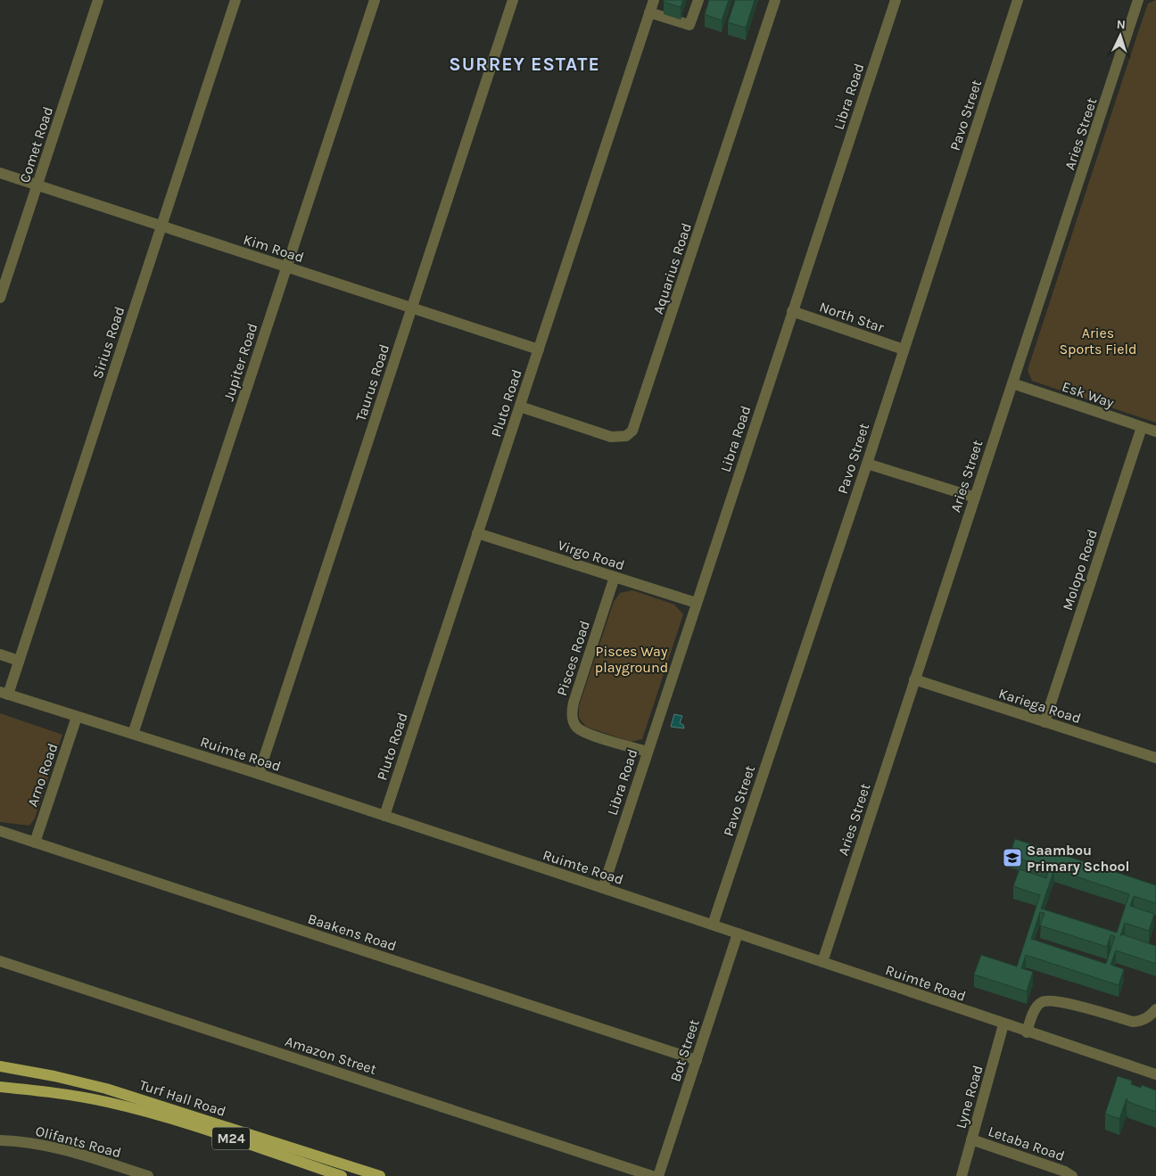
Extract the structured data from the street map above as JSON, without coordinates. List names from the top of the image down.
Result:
{
  "streets": {
    "main road": ["Turf Hall Road", "M24"],
    "street": [
      "Libra Road",
      "Pavo Street",
      "Aries Street",
      "Comet Road",
      "Kim Road",
      "Aquarius Road",
      "North Star",
      "Sirius Road",
      "Jupiter Road",
      "Taurus Road",
      "Esk Way",
      "Pluto Road",
      "Virgo Road",
      "Molopo Road",
      "Pisces Road",
      "Kariega Road",
      "Ruimte Road",
      "Arno Road",
      "Baakens Road",
      "Bot Street",
      "Amazon Street",
      "Lyne Road",
      "Olifants Road",
      "Letaba Road"
    ]
  },
  "crossings": [
    ["Libra Road", "North Star"],
    ["Libra Road", "Virgo Road"],
    ["Libra Road", "Pisces Road"],
    ["Libra Road", "Ruimte Road"],
    ["Pavo Street", "North Star"],
    ["Pavo Street", "Ruimte Road"],
    ["Aries Street", "Esk Way"],
    ["Aries Street", "Kariega Road"],
    ["Aries Street", "Ruimte Road"],
    ["Comet Road", "Kim Road"],
    ["Kim Road", "Sirius Road"],
    ["Kim Road", "Jupiter Road"],
    ["Kim Road", "Taurus Road"],
    ["Kim Road", "Pluto Road"],
    ["Aquarius Road", "Pluto Road"],
    ["Sirius Road", "Ruimte Road"],
    ["Jupiter Road", "Ruimte Road"],
    ["Taurus Road", "Ruimte Road"],
    ["Esk Way", "Molopo Road"],
    ["Pluto Road", "Virgo Road"],
    ["Pluto Road", "Ruimte Road"],
    ["Virgo Road", "Pisces Road"],
    ["Molopo Road", "Kariega Road"],
    ["Ruimte Road", "Arno Road"],
    ["Ruimte Road", "Bot Street"],
    ["Ruimte Road", "Lyne Road"],
    ["Arno Road", "Baakens Road"],
    ["Baakens Road", "Bot Street"],
    ["Lyne Road", "Letaba Road"]
  ],
  "districts": ["SURREY ESTATE"],
  "parks": ["Aries Sports Field", "Pisces Way playground"],
  "places": {
    "school or university": ["Saambou Primary School"]
  },
  "north": "top"
}
